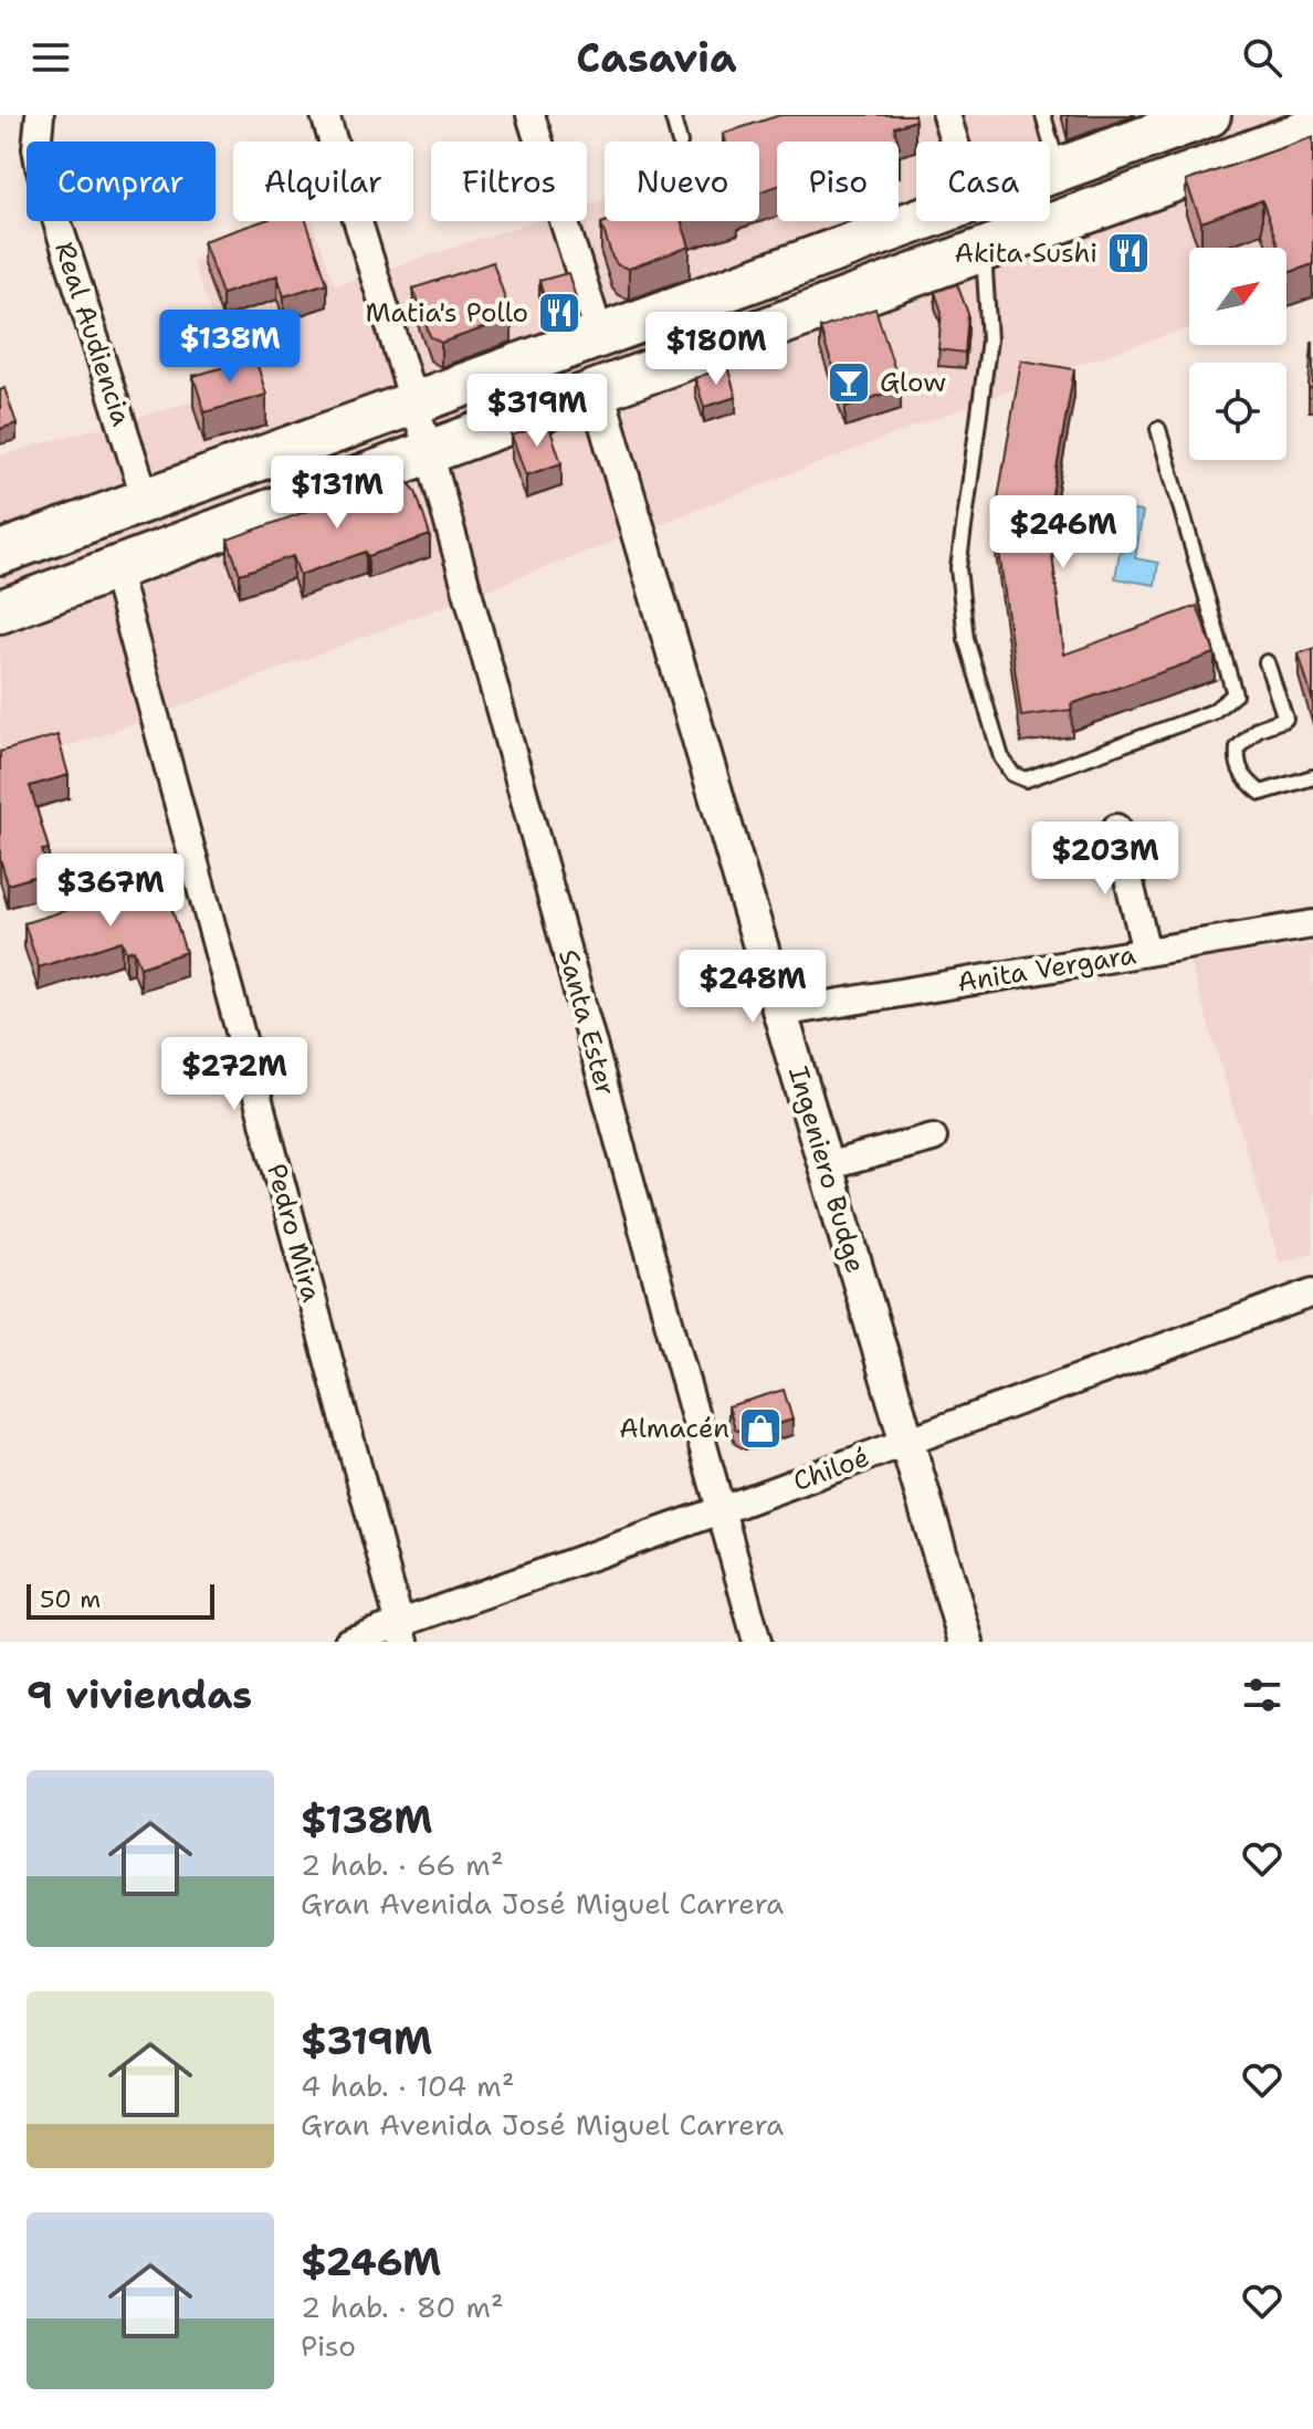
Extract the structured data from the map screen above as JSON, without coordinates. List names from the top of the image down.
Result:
{
  "streets": {
    "street": [
      "Real Audiencia",
      "Anita Vergara",
      "Santa Ester",
      "Ingeniero Budge",
      "Pedro Mira",
      "Chiloé"
    ]
  },
  "crossings": [
    ["Anita Vergara", "Ingeniero Budge"],
    ["Santa Ester", "Chiloé"],
    ["Ingeniero Budge", "Chiloé"],
    ["Pedro Mira", "Chiloé"]
  ],
  "places": {
    "restaurant": ["Akita Sushi", "Matia's Pollo"],
    "bar": ["Glow"],
    "shop": ["Almacén"]
  },
  "scale_bar": "50 m",
  "north": "top right",
  "page": {
    "header": "Casavia",
    "chip": [
      "Comprar",
      "Alquilar",
      "Filtros",
      "Nuevo",
      "Piso",
      "Casa"
    ],
    "price": [
      "$138M",
      "$180M",
      "$319M",
      "$131M",
      "$246M",
      "$203M",
      "$367M",
      "$248M",
      "$272M"
    ],
    "scale": "50 m",
    "heading": "9 viviendas",
    "list": [
      {
        "name": "$138M",
        "note": "2 hab. · 66 m² · Gran Avenida José Miguel Carrera"
      },
      {
        "name": "$319M",
        "note": "4 hab. · 104 m² · Gran Avenida José Miguel Carrera"
      },
      {
        "name": "$246M",
        "note": "2 hab. · 80 m² · Piso"
      }
    ]
  }
}
